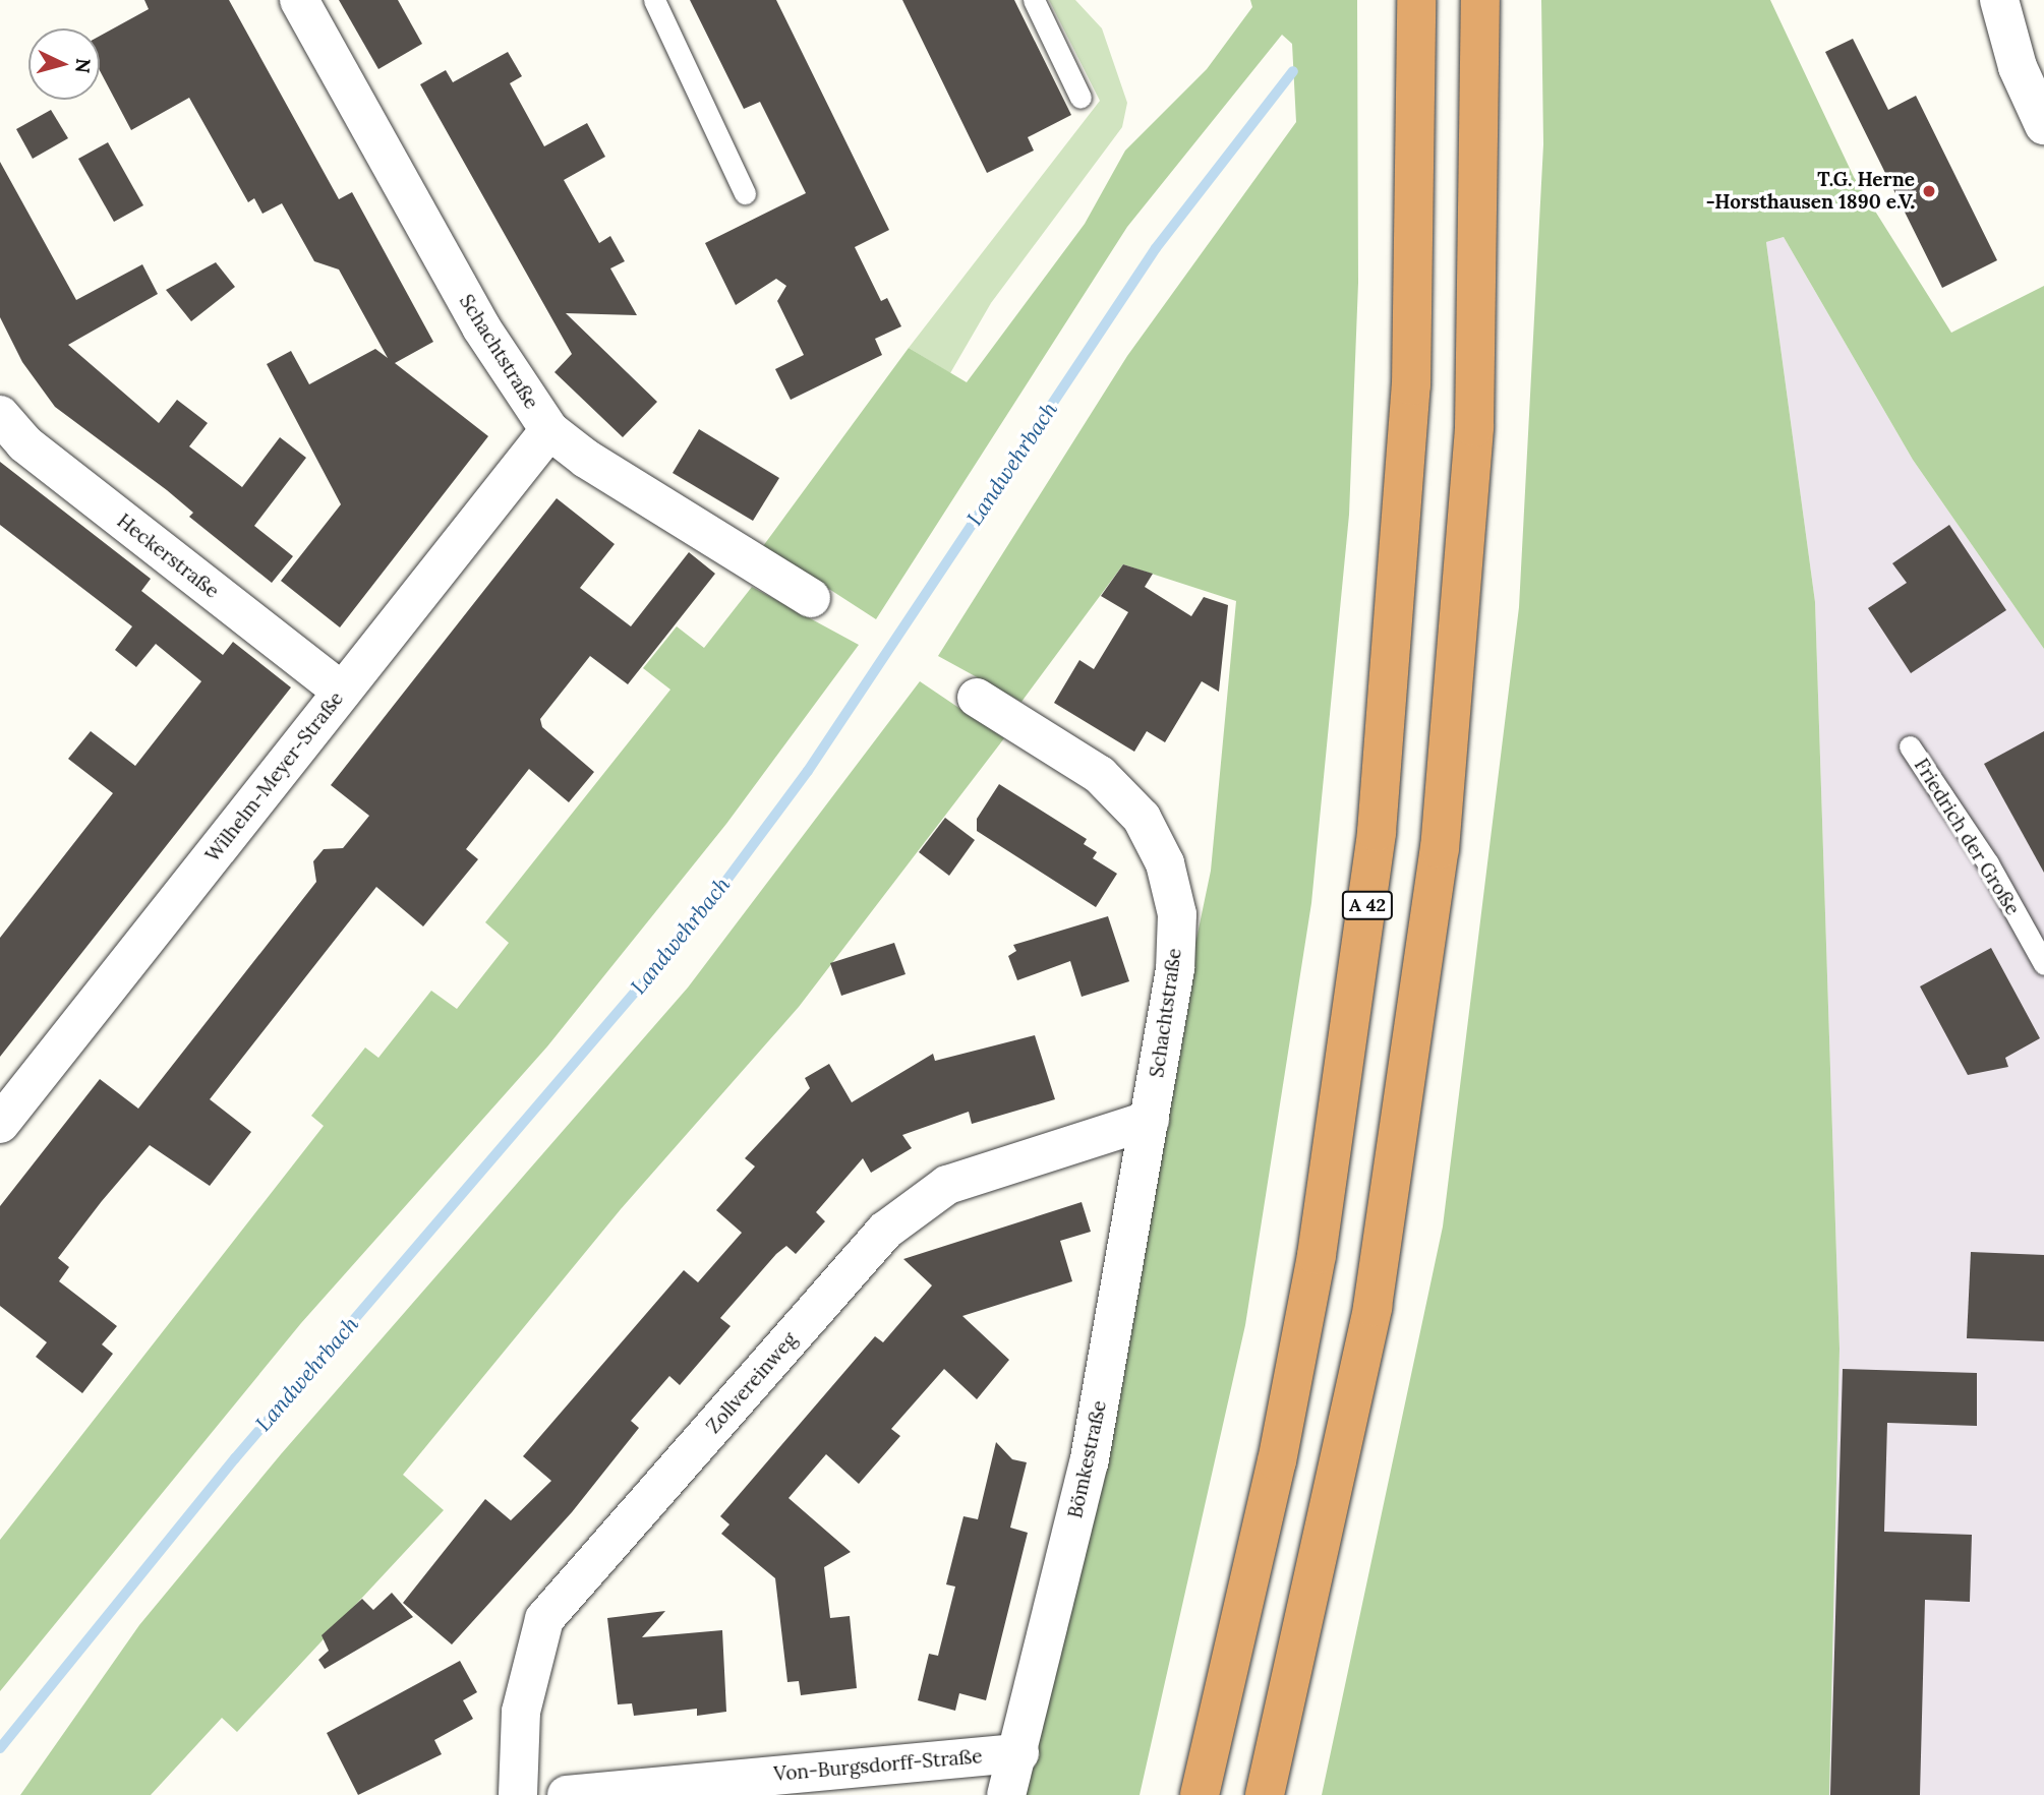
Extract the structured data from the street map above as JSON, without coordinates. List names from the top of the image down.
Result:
{
  "streets": {
    "highway": ["A 42"],
    "street": [
      "Schachtstraße",
      "Heckerstraße",
      "Wilhelm-Meyer-Straße",
      "Zollvereinweg",
      "Bömkestraße",
      "Von-Burgsdorff-Straße"
    ],
    "lane": ["Friedrich der Große"]
  },
  "crossings": [
    ["Schachtstraße", "Wilhelm-Meyer-Straße"],
    ["Schachtstraße", "Zollvereinweg"],
    ["Schachtstraße", "Bömkestraße"],
    ["Heckerstraße", "Wilhelm-Meyer-Straße"],
    ["Zollvereinweg", "Bömkestraße"],
    ["Bömkestraße", "Von-Burgsdorff-Straße"]
  ],
  "water": ["Landwehrbach"],
  "places": ["T.G. Herne -Horsthausen 1890 e.V."],
  "north": "right"
}
